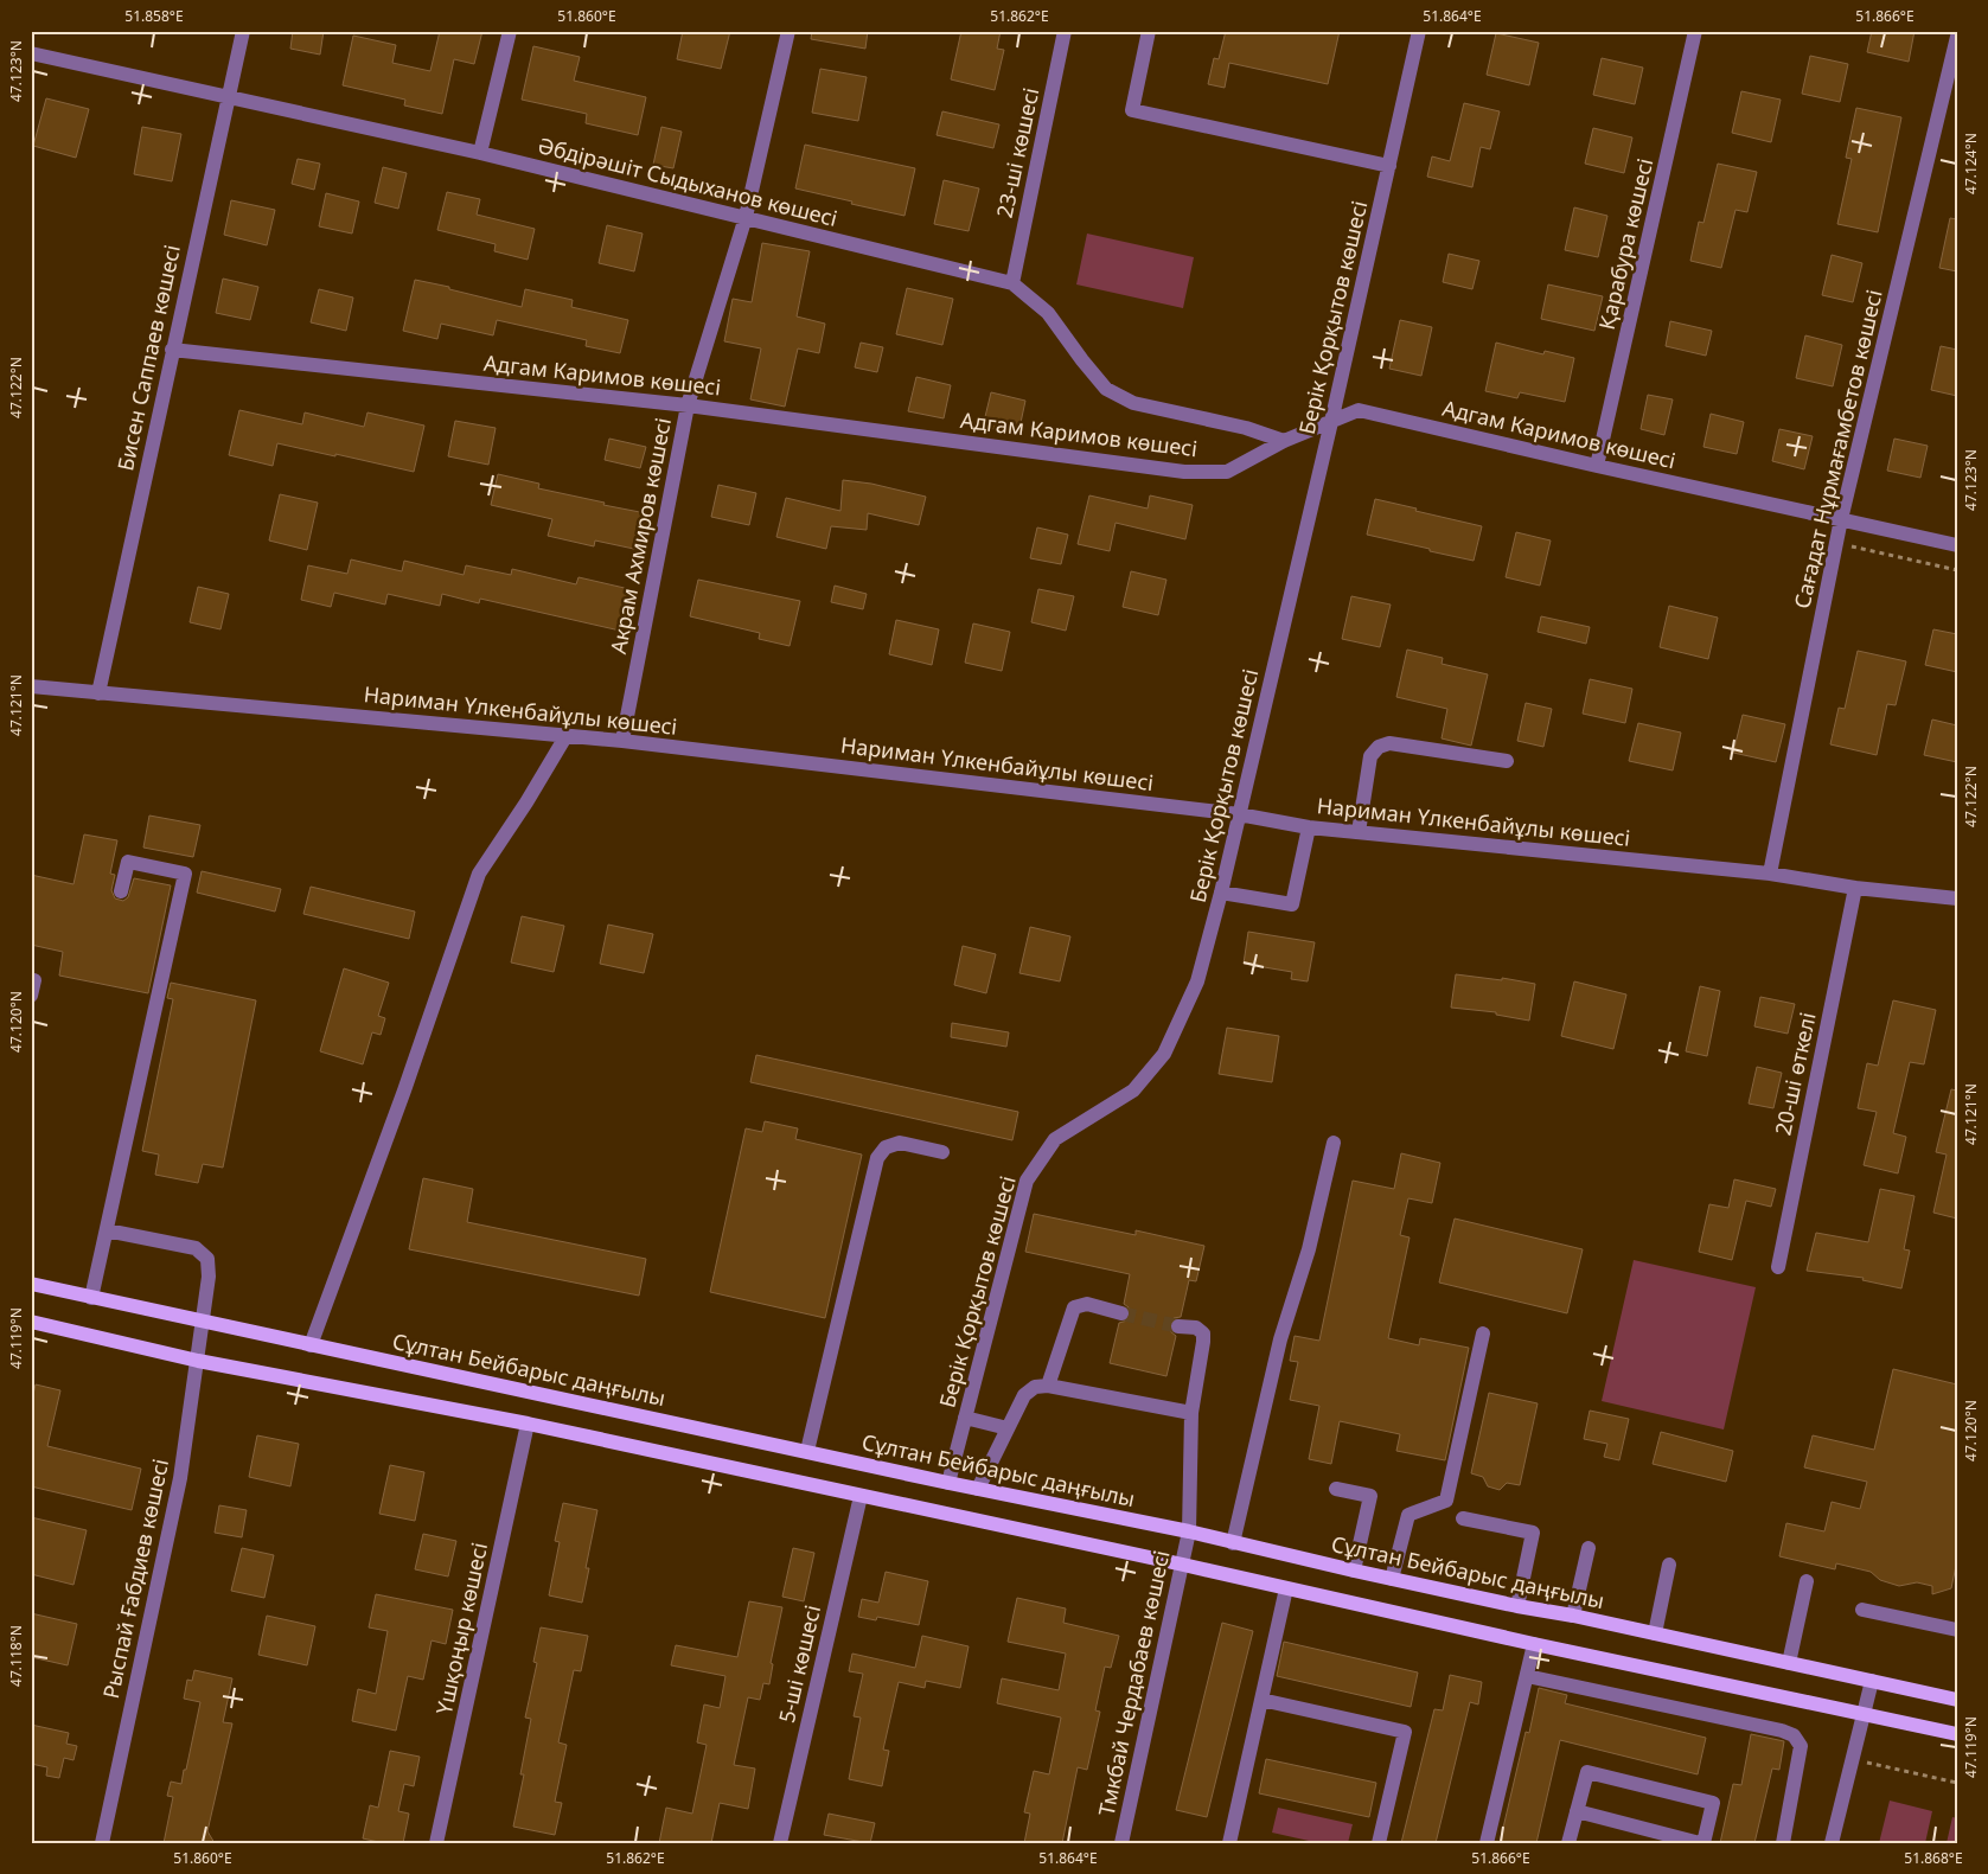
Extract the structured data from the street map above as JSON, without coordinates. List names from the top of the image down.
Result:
{
  "streets": {
    "main road": ["Сұлтан Бейбарыс даңғылы"],
    "street": [
      "23-шi көшесi",
      "Әбдірәшіт Сыдыханов көшесі",
      "Қарабура көшесі",
      "Берік Қорқытов көшесі",
      "Бисен Саппаев көшесі",
      "Адгам Каримов көшесі",
      "Сағадат Нұрмағамбетов көшесі",
      "Акрам Ахмиров көшесі",
      "Нариман Үлкенбайұлы көшесі",
      "20-ші өткелі",
      "Рыспай Ғабдиев көшесі",
      "Үшқоңыр көшесі",
      "5-ші көшесі",
      "Тмкбай Чердабаев көшесі"
    ]
  },
  "crossings": [
    ["23-шi көшесi", "Әбдірәшіт Сыдыханов көшесі"],
    ["Әбдірәшіт Сыдыханов көшесі", "Бисен Саппаев көшесі"],
    ["Әбдірәшіт Сыдыханов көшесі", "Адгам Каримов көшесі"],
    ["Әбдірәшіт Сыдыханов көшесі", "Акрам Ахмиров көшесі"],
    ["Қарабура көшесі", "Адгам Каримов көшесі"],
    ["Берік Қорқытов көшесі", "Адгам Каримов көшесі"],
    ["Берік Қорқытов көшесі", "Нариман Үлкенбайұлы көшесі"],
    ["Берік Қорқытов көшесі", "Сұлтан Бейбарыс даңғылы"],
    ["Бисен Саппаев көшесі", "Адгам Каримов көшесі"],
    ["Бисен Саппаев көшесі", "Нариман Үлкенбайұлы көшесі"],
    ["Адгам Каримов көшесі", "Сағадат Нұрмағамбетов көшесі"],
    ["Адгам Каримов көшесі", "Акрам Ахмиров көшесі"],
    ["Сағадат Нұрмағамбетов көшесі", "Нариман Үлкенбайұлы көшесі"],
    ["Акрам Ахмиров көшесі", "Нариман Үлкенбайұлы көшесі"],
    ["Нариман Үлкенбайұлы көшесі", "20-ші өткелі"],
    ["Сұлтан Бейбарыс даңғылы", "Рыспай Ғабдиев көшесі"],
    ["Сұлтан Бейбарыс даңғылы", "Тмкбай Чердабаев көшесі"]
  ],
  "coordinates": [
    "51.858°E",
    "51.860°E",
    "51.862°E",
    "51.864°E",
    "51.866°E",
    "47.123°N",
    "47.124°N",
    "47.122°N",
    "47.121°N",
    "47.120°N",
    "47.119°N",
    "47.118°N",
    "51.868°E"
  ]
}
